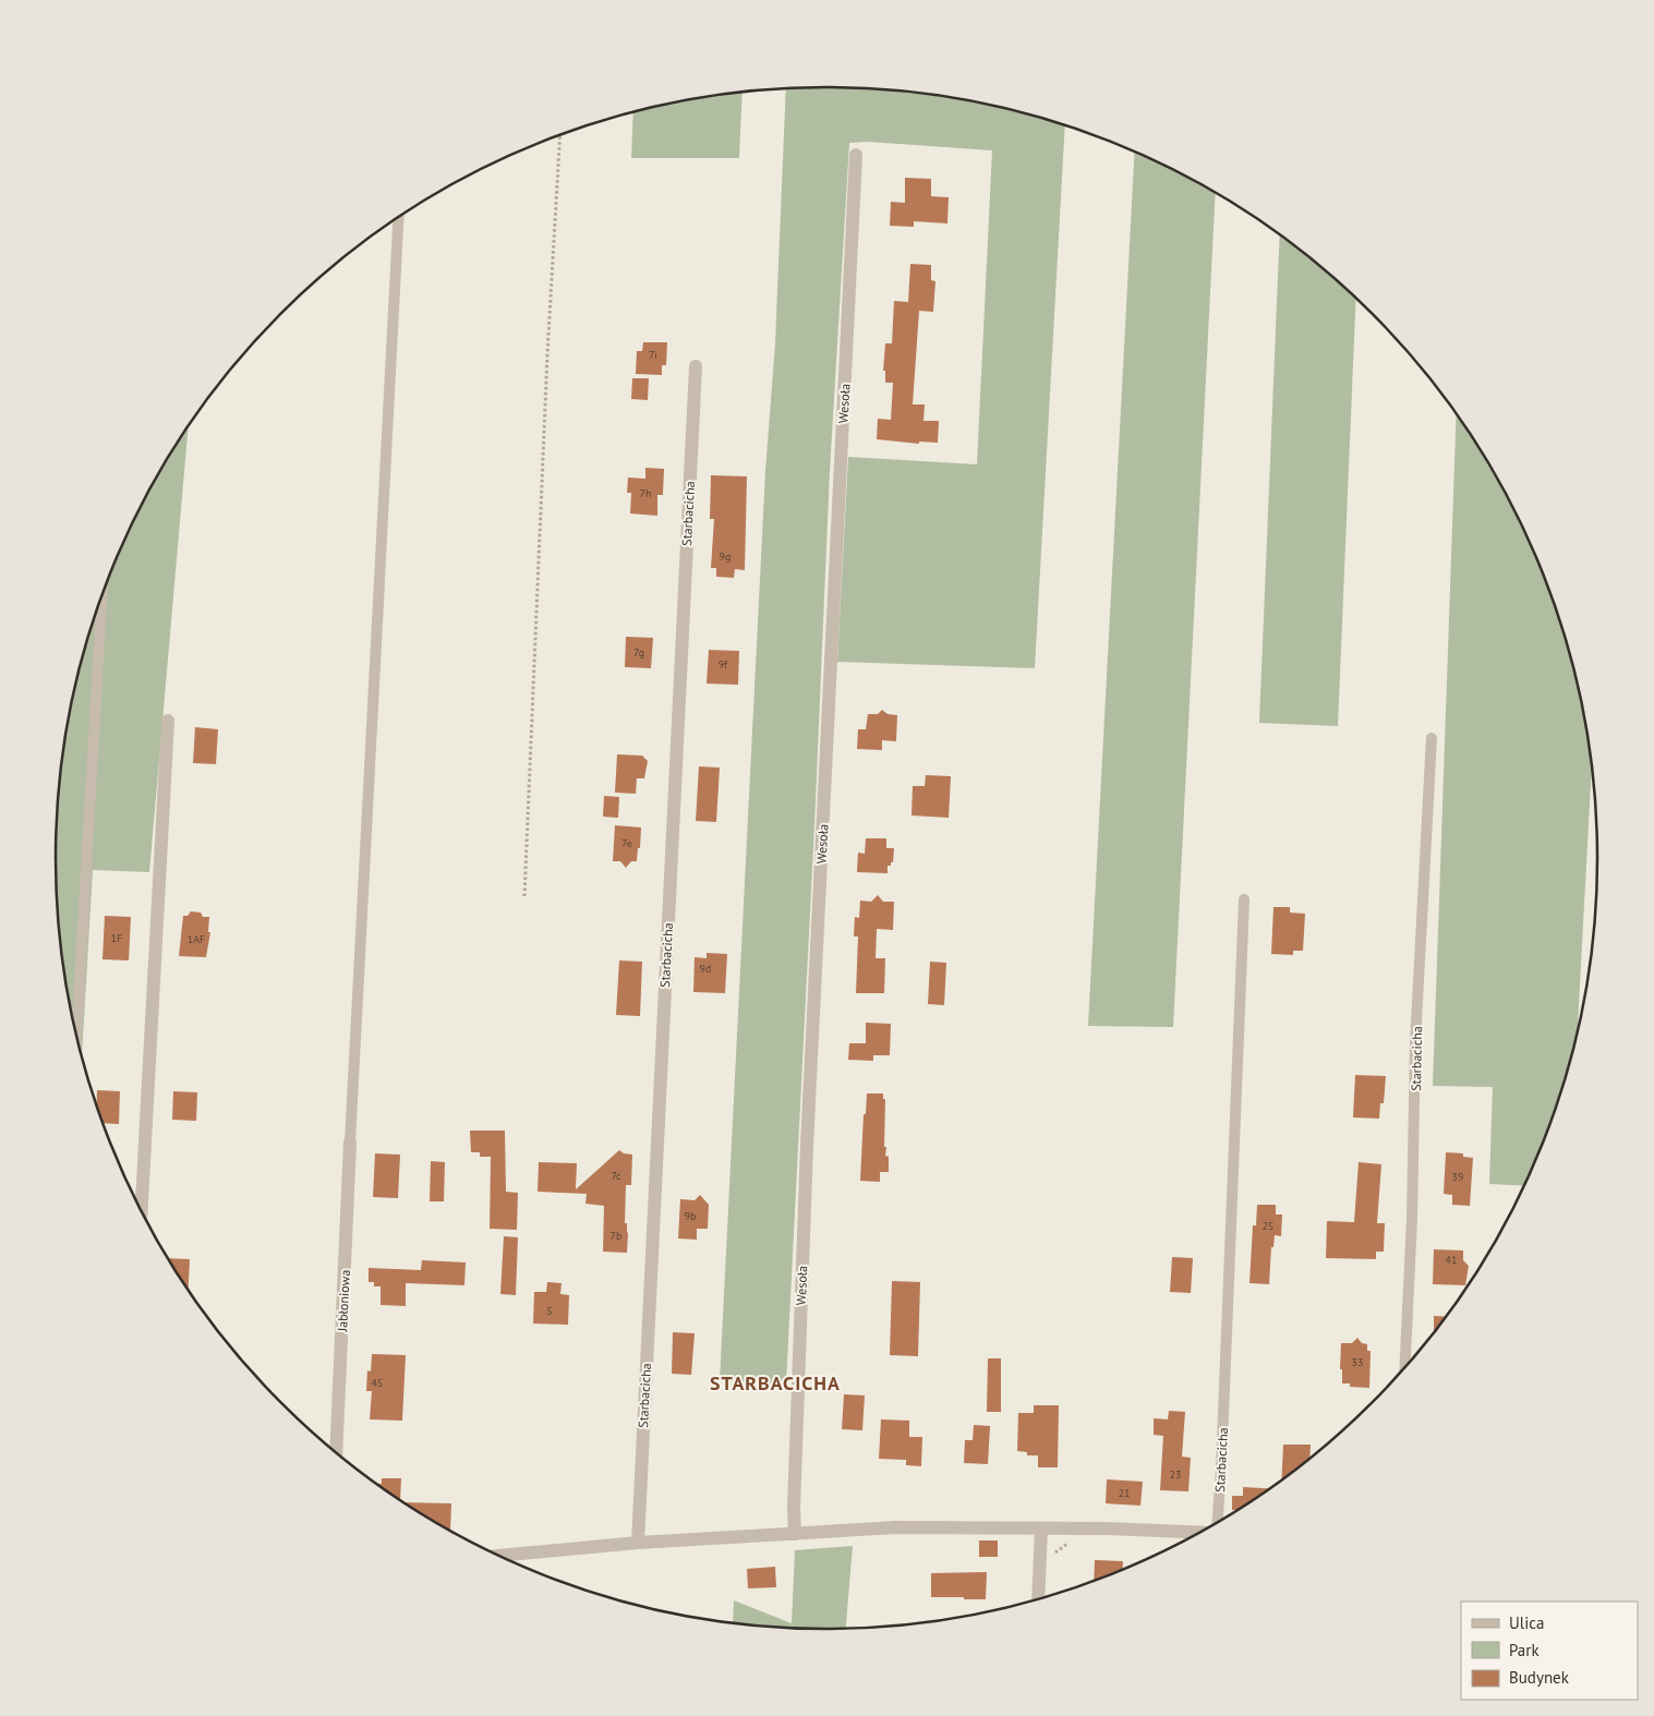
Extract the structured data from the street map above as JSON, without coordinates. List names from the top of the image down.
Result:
{
  "streets": {
    "street": ["Wesoła", "Starbacicha", "Jabłoniowa"]
  },
  "districts": ["STARBACICHA"],
  "house_numbers": [
    "7i",
    "7h",
    "9g",
    "7g",
    "9f",
    "7e",
    "1F",
    "1AF",
    "9d",
    "7c",
    "39",
    "9b",
    "25",
    "7b",
    "41",
    "5",
    "33",
    "45",
    "23",
    "21"
  ],
  "legend": ["Ulica", "Park", "Budynek"]
}
